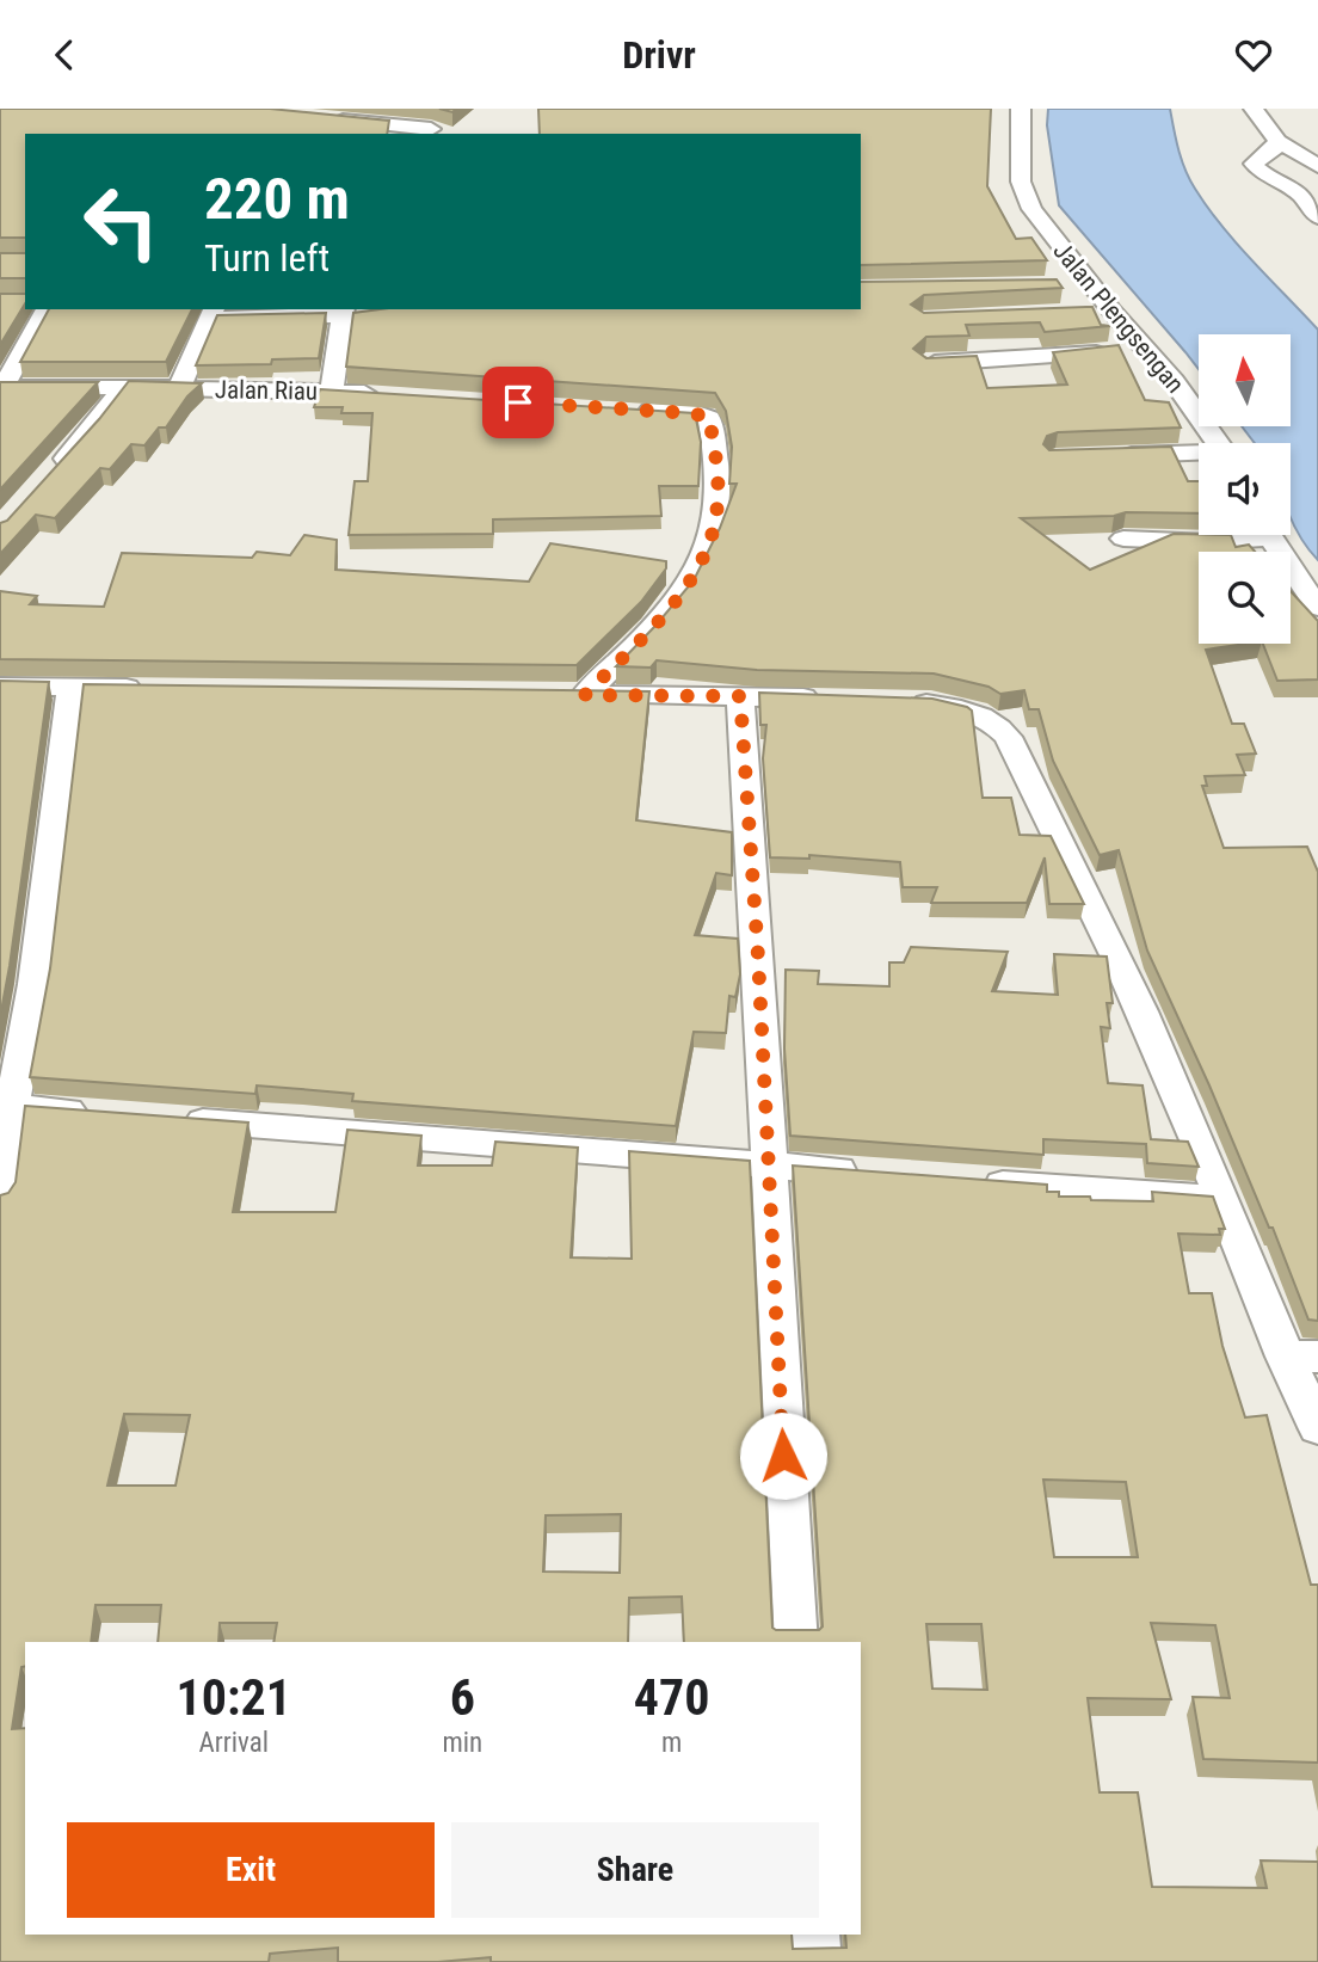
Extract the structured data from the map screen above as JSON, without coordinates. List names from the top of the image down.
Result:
{
  "streets": {
    "street": ["Jalan Plengsengan", "Jalan Riau"]
  },
  "north": "top",
  "page": {
    "header": "Drivr",
    "turn": ["220 m", "Turn left"],
    "eta": [
      "10:21",
      "Arrival",
      "6",
      "min",
      "470",
      "m"
    ],
    "buttons": ["Exit", "Share"]
  }
}
